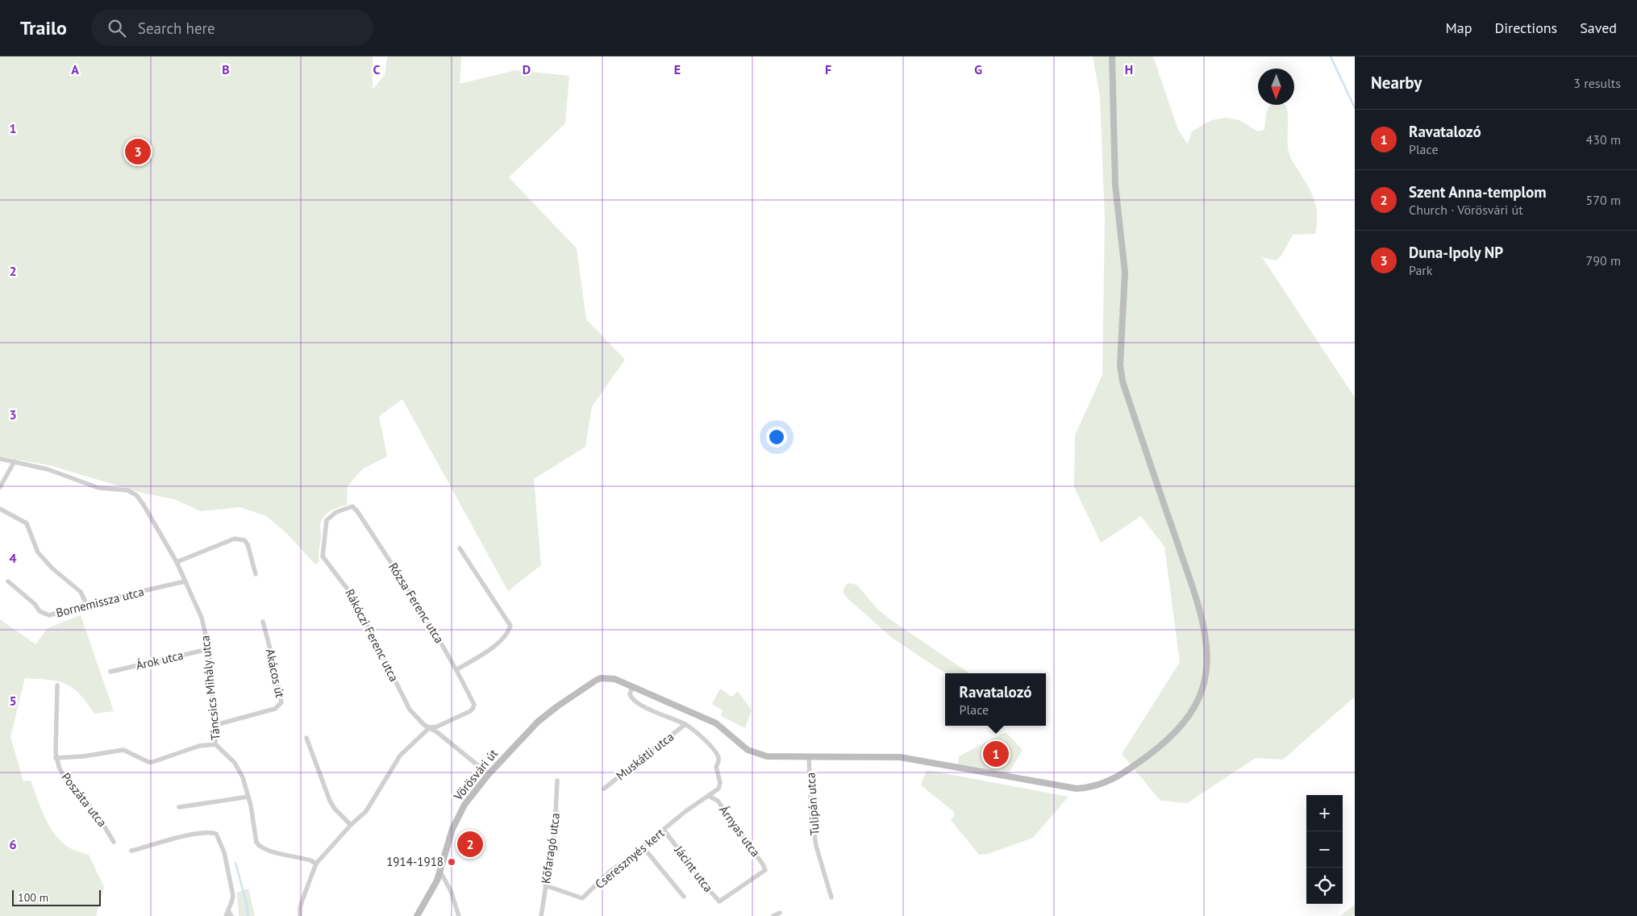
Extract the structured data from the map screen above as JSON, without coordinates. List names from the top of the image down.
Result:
{
  "streets": {
    "main road": ["Vörösvári út"],
    "street": [
      "Bornemissza utca",
      "Rózsa Ferenc utca",
      "Rákóczi Ferenc utca",
      "Árok utca",
      "Akácos út",
      "Táncsics Mihály utca",
      "Muskátli utca",
      "Poszáta utca",
      "Tulipán utca",
      "Árnyas utca",
      "Kőfaragó utca",
      "Cseresznyés kert",
      "Jácint utca"
    ]
  },
  "crossings": [
    ["Bornemissza utca", "Táncsics Mihály utca"],
    ["Rózsa Ferenc utca", "Rákóczi Ferenc utca"],
    ["Árok utca", "Táncsics Mihály utca"],
    ["Akácos út", "Táncsics Mihály utca"],
    ["Vörösvári út", "Tulipán utca"],
    ["Árnyas utca", "Cseresznyés kert"],
    ["Árnyas utca", "Jácint utca"],
    ["Kőfaragó utca", "Cseresznyés kert"],
    ["Cseresznyés kert", "Jácint utca"]
  ],
  "places": ["1914-1918"],
  "scale_bar": "100 m",
  "north": "bottom",
  "page": {
    "header": "Trailo",
    "search": "Search here",
    "nav": ["Map", "Directions", "Saved"],
    "heading": ["Nearby", "3 results"],
    "list": [
      {
        "mark": "1",
        "name": "Ravatalozó",
        "note": "Place",
        "value": "430 m"
      },
      {
        "mark": "2",
        "name": "Szent Anna-templom",
        "note": "Church · Vörösvári út",
        "value": "570 m"
      },
      {
        "mark": "3",
        "name": "Duna-Ipoly NP",
        "note": "Park",
        "value": "790 m"
      }
    ],
    "pins": ["3", "1", "2"],
    "popup": ["Ravatalozó", "Place"],
    "map_buttons": ["+", "−"],
    "scale": "100 m"
  },
  "grid": {
    "columns": [
      "A",
      "B",
      "C",
      "D",
      "E",
      "F",
      "G",
      "H"
    ],
    "rows": [
      "1",
      "2",
      "3",
      "4",
      "5",
      "6"
    ]
  }
}
